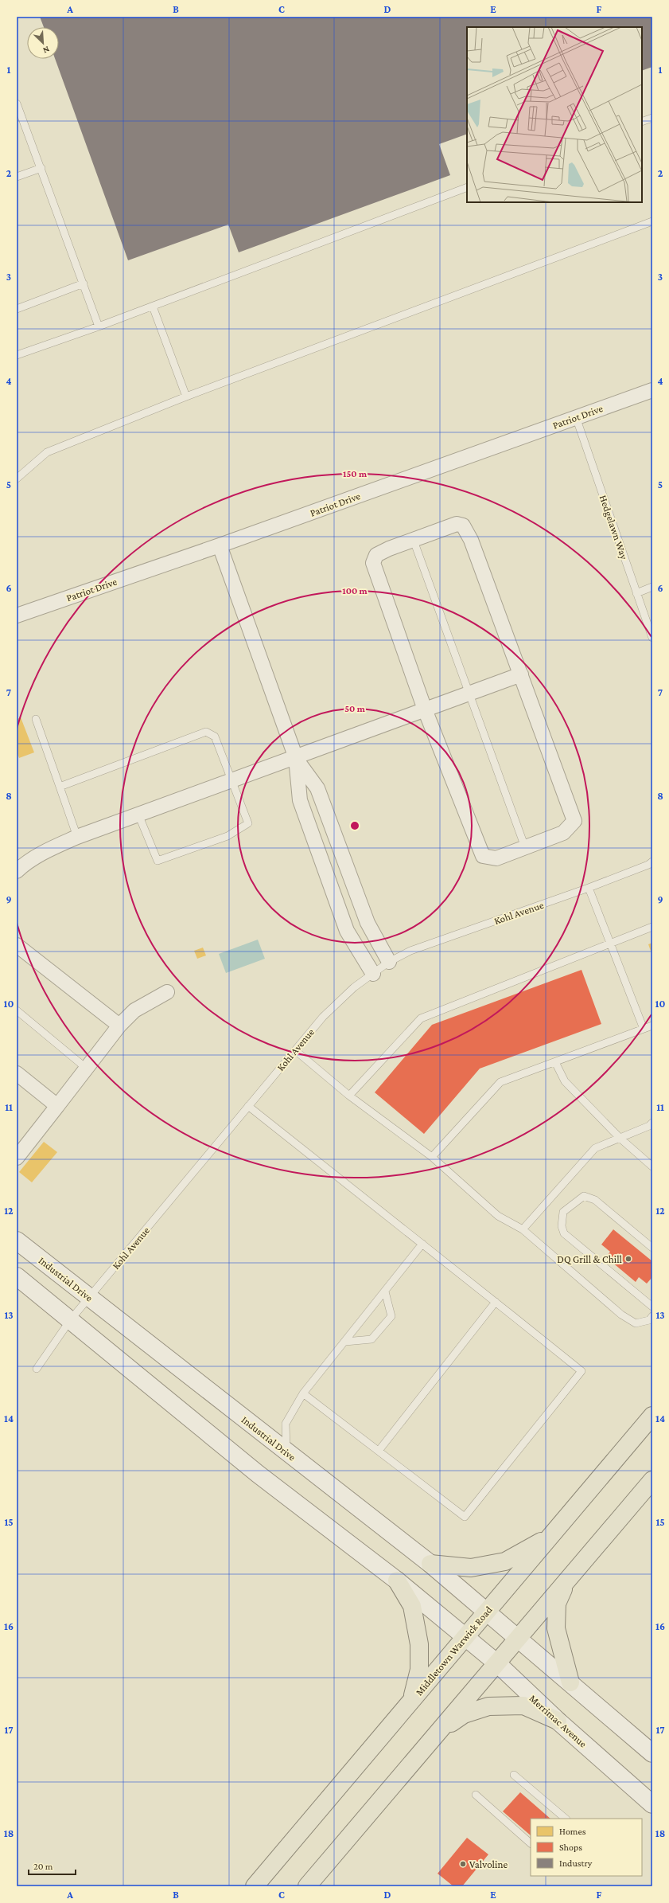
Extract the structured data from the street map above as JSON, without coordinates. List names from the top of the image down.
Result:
{
  "streets": {
    "main road": ["Middletown Warwick Road"],
    "street": ["Patriot Drive", "Industrial Drive", "Merrimac Avenue"],
    "lane": ["Hedgelawn Way", "Kohl Avenue"]
  },
  "crossings": [
    ["Patriot Drive", "Hedgelawn Way"],
    ["Kohl Avenue", "Industrial Drive"],
    ["Industrial Drive", "Middletown Warwick Road"],
    ["Middletown Warwick Road", "Merrimac Avenue"]
  ],
  "places": ["DQ Grill & Chill", "Valvoline"],
  "legend": ["Homes", "Shops", "Industry"],
  "scale_bar": "20 m",
  "north": "bottom right",
  "grid": {
    "columns": [
      "A",
      "B",
      "C",
      "D",
      "E",
      "F"
    ],
    "rows": [
      "1",
      "2",
      "3",
      "4",
      "5",
      "6",
      "7",
      "8",
      "9",
      "10",
      "11",
      "12",
      "13",
      "14",
      "15",
      "16",
      "17",
      "18"
    ]
  },
  "rings": ["150 m", "100 m", "50 m"]
}
